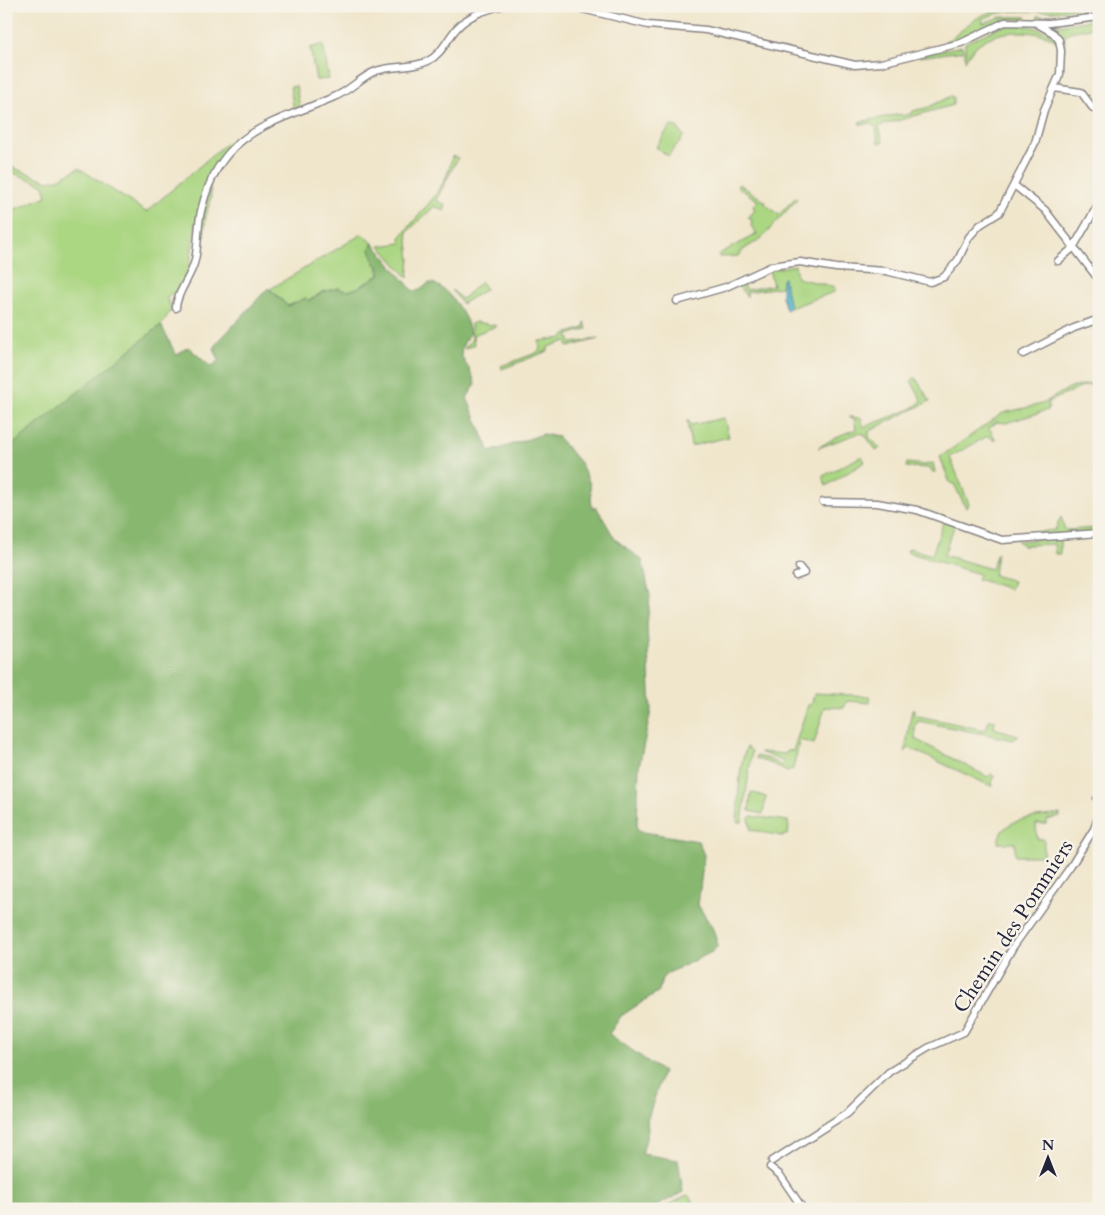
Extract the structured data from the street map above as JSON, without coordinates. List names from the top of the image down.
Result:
{
  "streets": {
    "street": ["Chemin des Pommiers"]
  },
  "north": "top"
}
